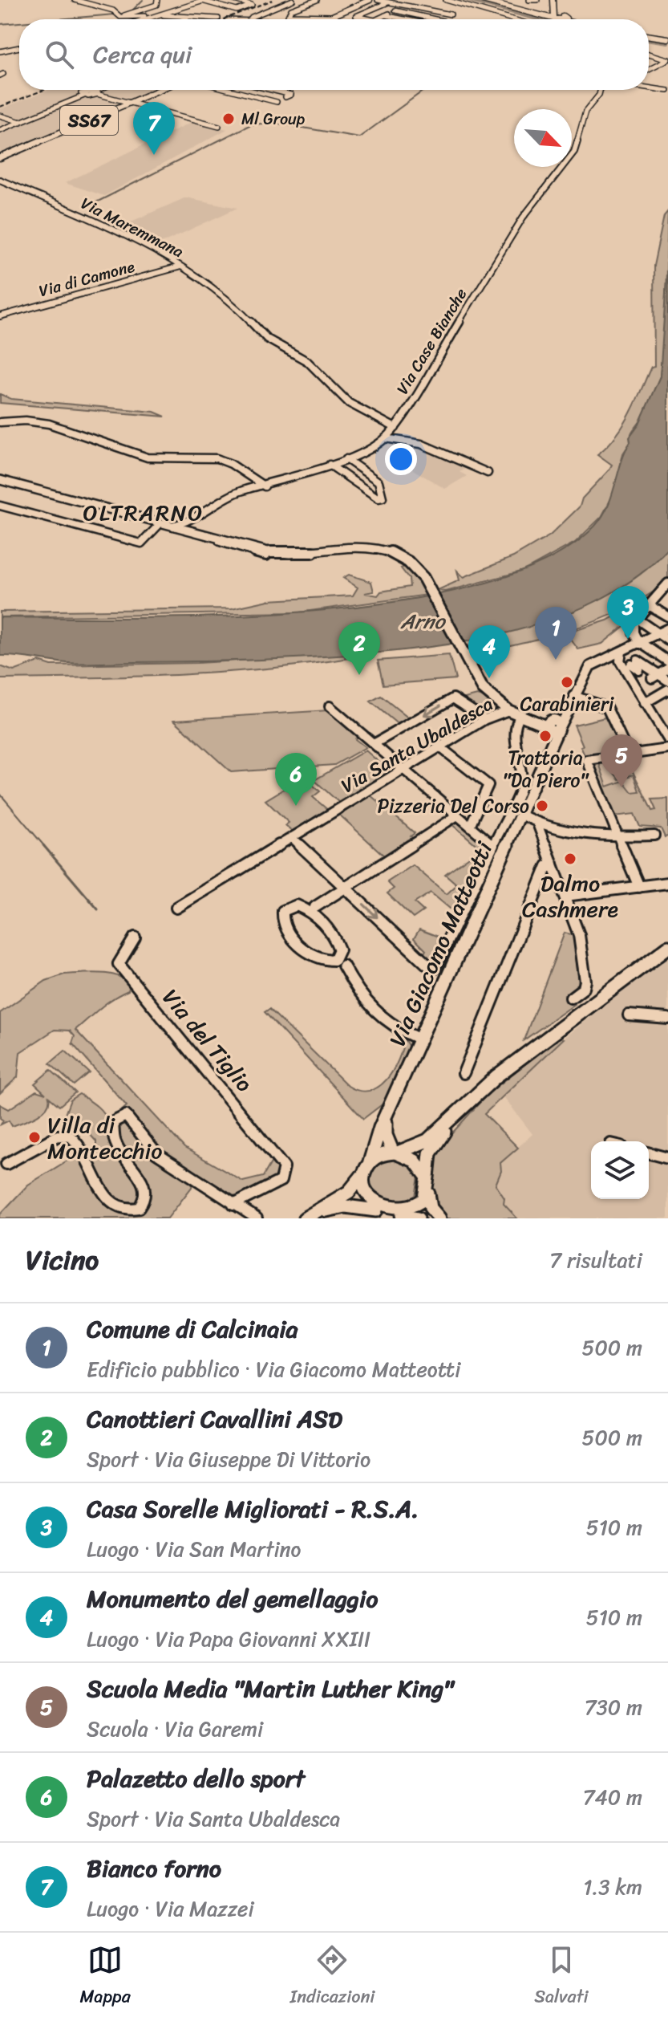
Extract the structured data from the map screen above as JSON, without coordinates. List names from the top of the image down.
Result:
{
  "streets": {
    "main road": ["SS67", "Via Giacomo Matteotti"],
    "street": [
      "Via Maremmana",
      "Via di Camone",
      "Via Case Bianche",
      "Via Santa Ubaldesca",
      "Via del Tiglio"
    ]
  },
  "crossings": [
    ["Via Maremmana", "Via di Camone"],
    ["Via Maremmana", "Via Case Bianche"]
  ],
  "districts": ["OLTRARNO"],
  "water": ["Arno"],
  "places": [
    "Ml Group",
    "Carabinieri",
    "Trattoria \"Da Piero\"",
    "Pizzeria Del Corso",
    "Dalmo Cashmere",
    "Villa di Montecchio"
  ],
  "north": "bottom right",
  "page": {
    "search": "Cerca qui",
    "pins": [
      "7",
      "3",
      "1",
      "2",
      "4",
      "5",
      "6"
    ],
    "heading": ["Vicino", "7 risultati"],
    "list": [
      {
        "mark": "1",
        "name": "Comune di Calcinaia",
        "note": "Edificio pubblico · Via Giacomo Matteotti",
        "value": "500 m"
      },
      {
        "mark": "2",
        "name": "Canottieri Cavallini ASD",
        "note": "Sport · Via Giuseppe Di Vittorio",
        "value": "500 m"
      },
      {
        "mark": "3",
        "name": "Casa Sorelle Migliorati - R.S.A.",
        "note": "Luogo · Via San Martino",
        "value": "510 m"
      },
      {
        "mark": "4",
        "name": "Monumento del gemellaggio",
        "note": "Luogo · Via Papa Giovanni XXIII",
        "value": "510 m"
      },
      {
        "mark": "5",
        "name": "Scuola Media \"Martin Luther King\"",
        "note": "Scuola · Via Garemi",
        "value": "730 m"
      },
      {
        "mark": "6",
        "name": "Palazetto dello sport",
        "note": "Sport · Via Santa Ubaldesca",
        "value": "740 m"
      },
      {
        "mark": "7",
        "name": "Bianco forno",
        "note": "Luogo · Via Mazzei",
        "value": "1.3 km"
      }
    ],
    "nav": ["Mappa", "Indicazioni", "Salvati"]
  }
}
